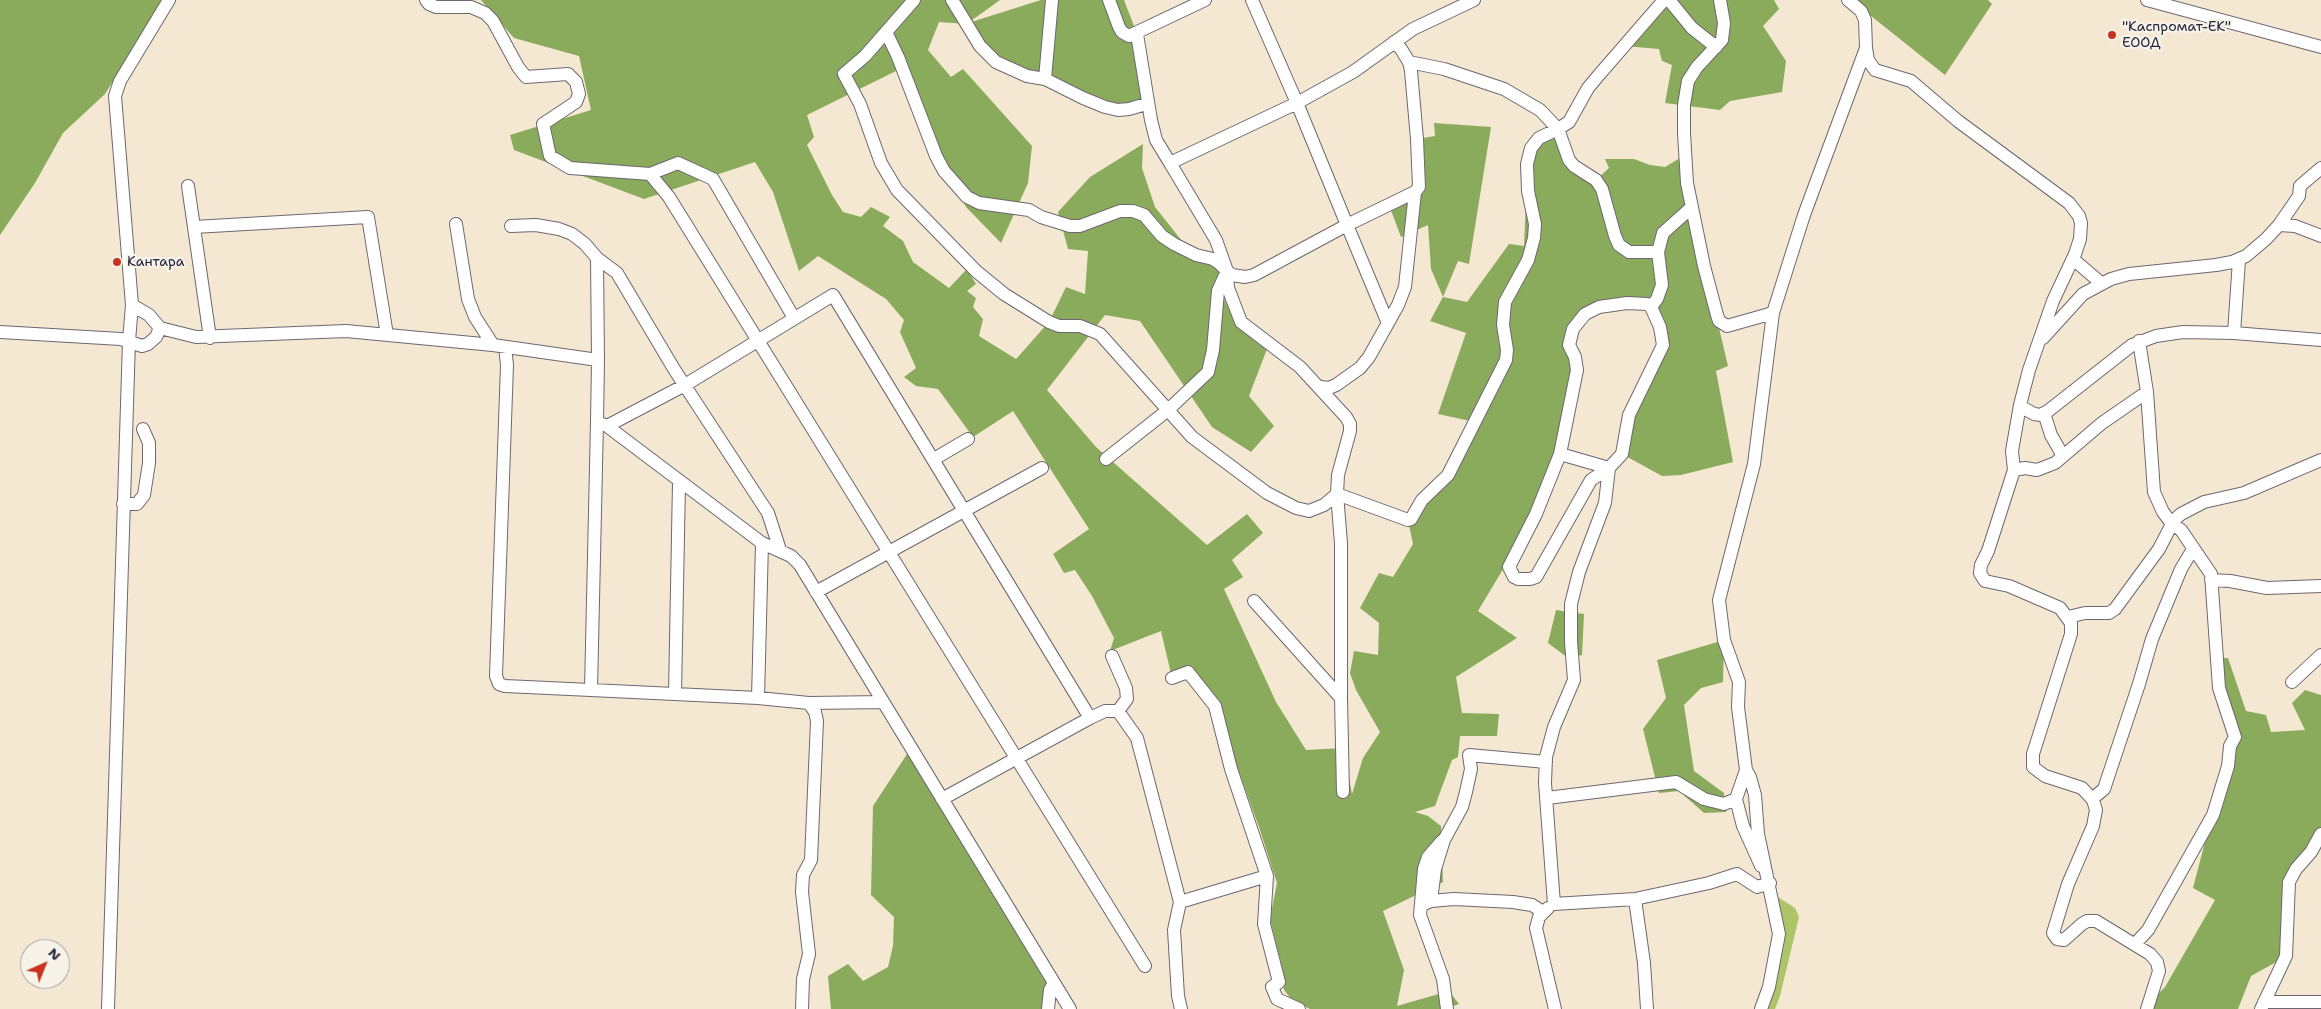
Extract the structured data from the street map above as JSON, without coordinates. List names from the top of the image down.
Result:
{
  "places": ["\"Каспромат-ЕК\" ЕООД", "Кантара"],
  "north": "top right"
}
